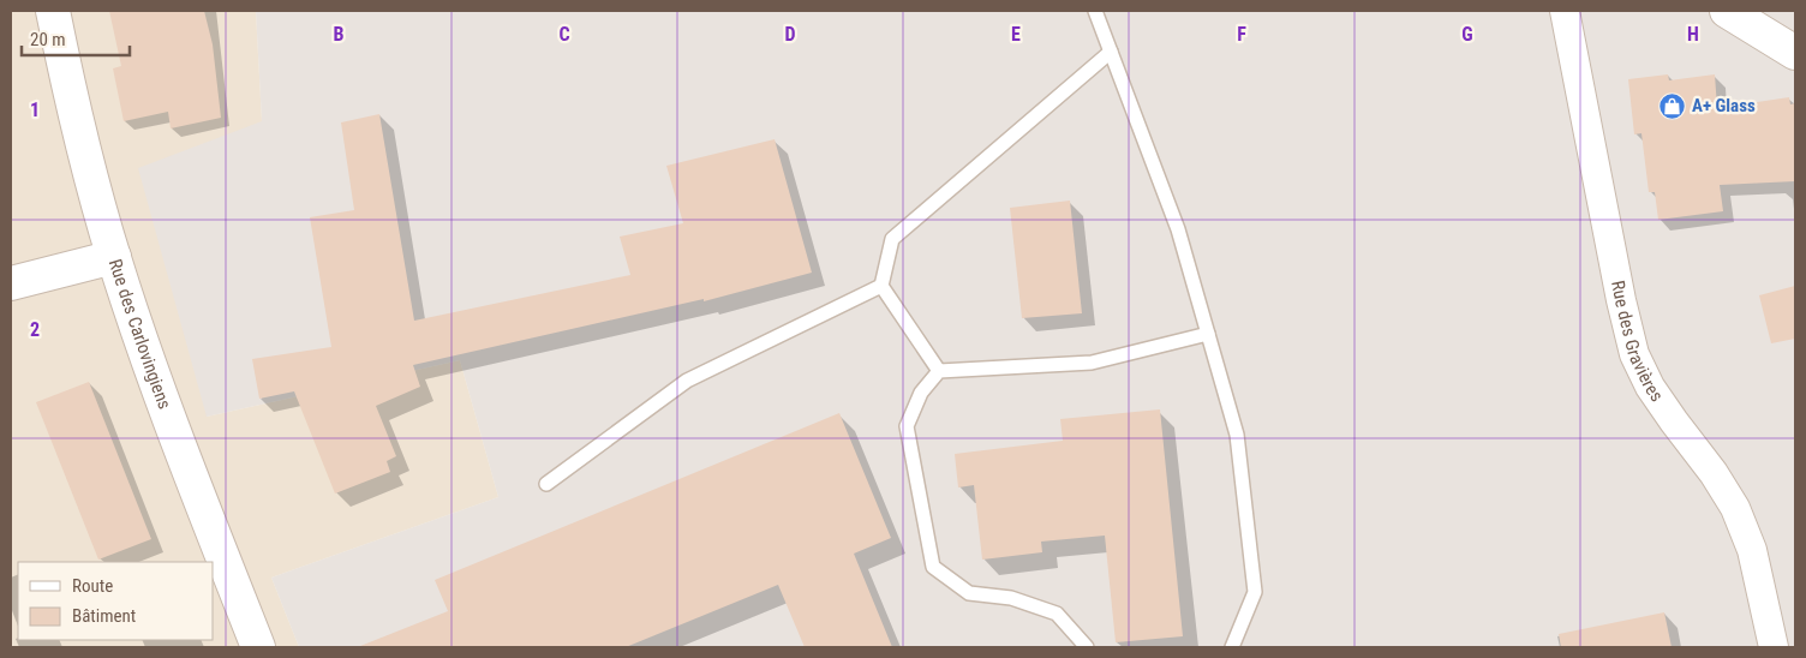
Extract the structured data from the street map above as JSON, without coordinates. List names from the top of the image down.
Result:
{
  "streets": {
    "street": ["Rue des Carlovingiens", "Rue des Gravières"]
  },
  "places": {
    "shop": ["A+ Glass"]
  },
  "legend": ["Route", "Bâtiment"],
  "scale_bar": "20 m",
  "grid": {
    "columns": [
      "B",
      "C",
      "D",
      "E",
      "F",
      "G",
      "H"
    ],
    "rows": ["1", "2"]
  }
}
